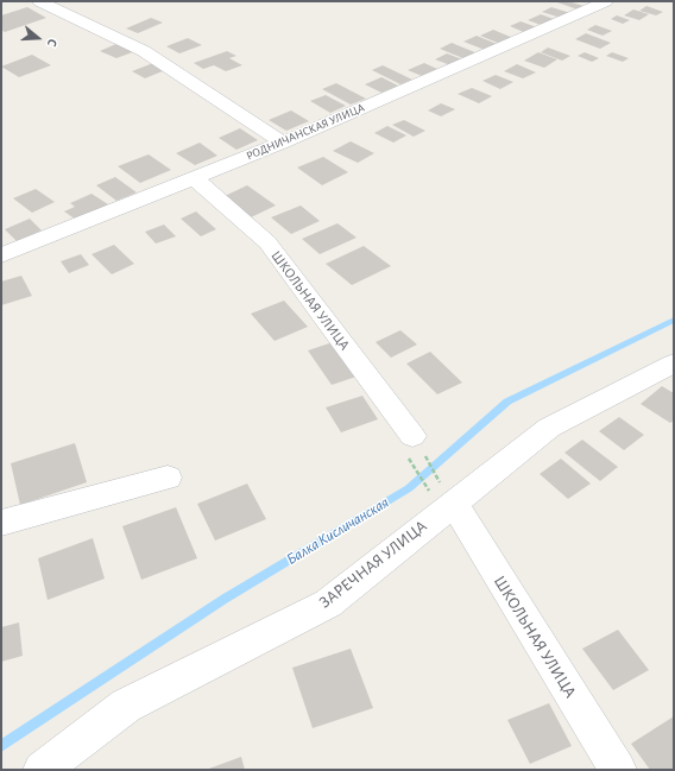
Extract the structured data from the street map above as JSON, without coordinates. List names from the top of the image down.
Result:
{
  "streets": {
    "street": ["РОДНИЧАНСКАЯ УЛИЦА", "ШКОЛЬНАЯ УЛИЦА", "ЗАРЕЧНАЯ УЛИЦА"]
  },
  "crossings": [
    ["РОДНИЧАНСКАЯ УЛИЦА", "ШКОЛЬНАЯ УЛИЦА"],
    ["ШКОЛЬНАЯ УЛИЦА", "ЗАРЕЧНАЯ УЛИЦА"]
  ],
  "water": ["Балка Кисличанская"],
  "north": "right"
}
